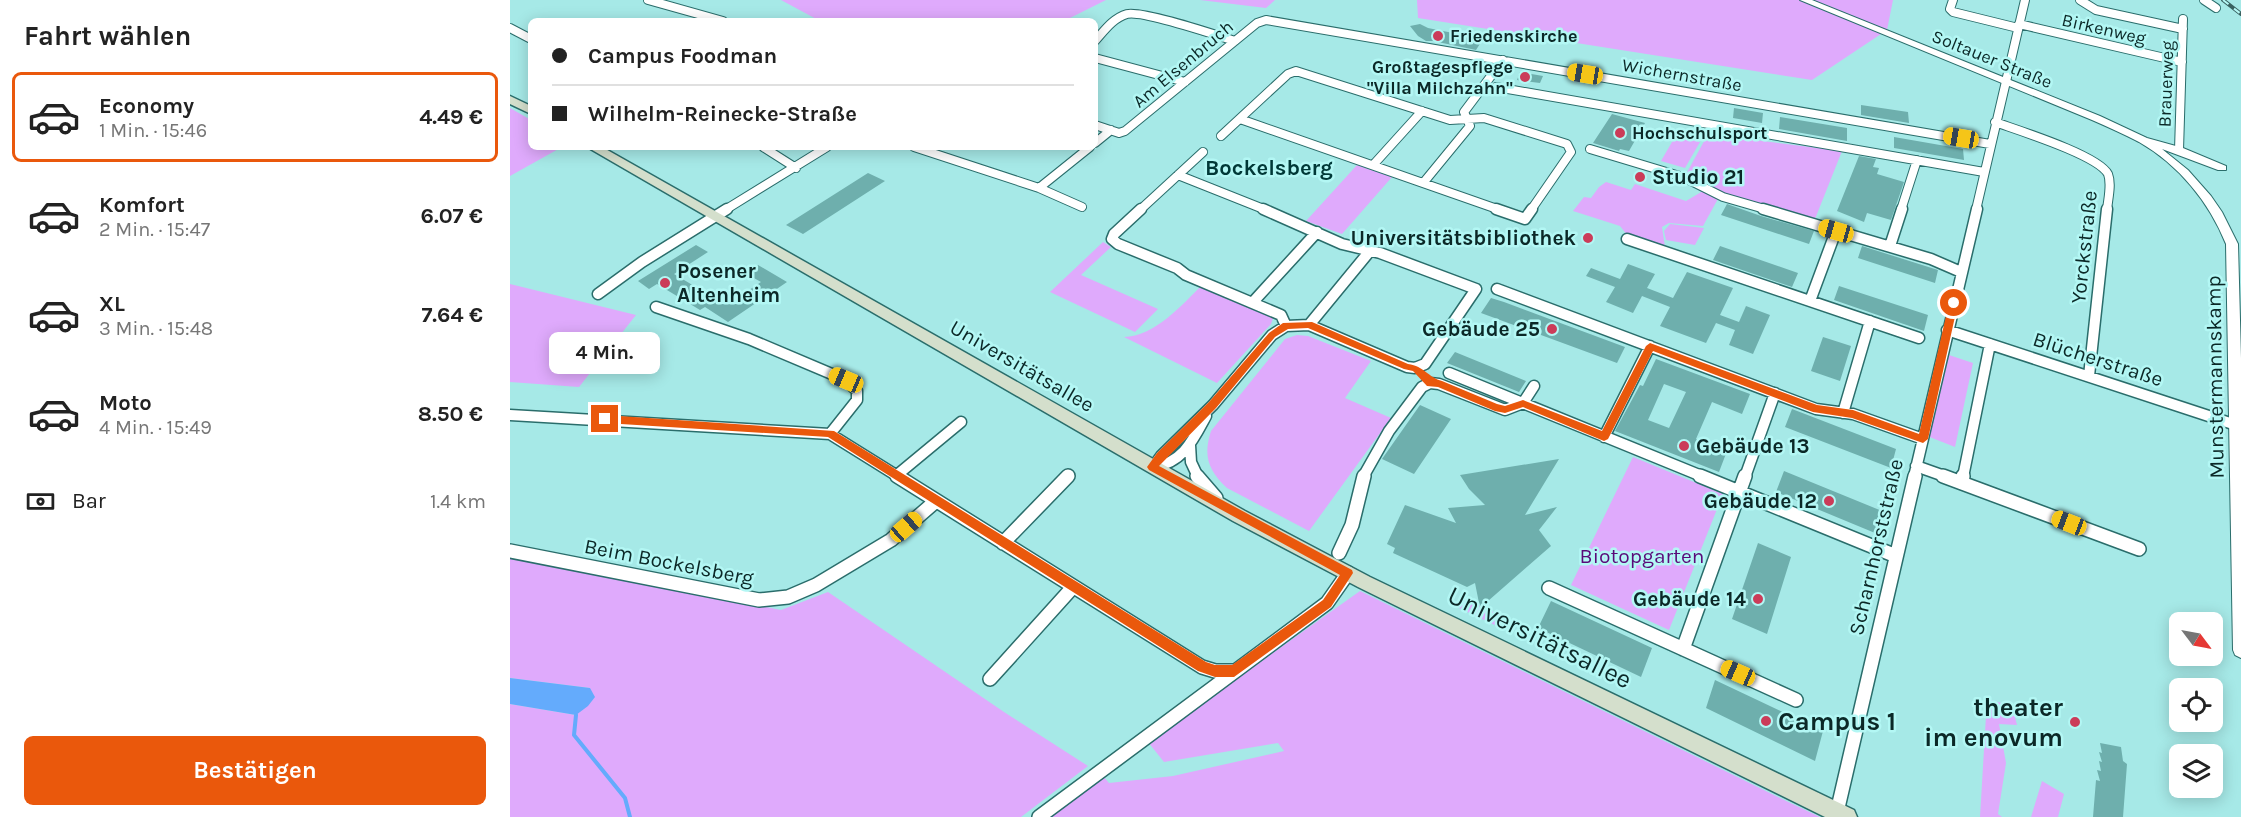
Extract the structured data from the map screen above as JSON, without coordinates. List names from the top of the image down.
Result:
{
  "streets": {
    "main road": ["Universitätsallee"],
    "street": [
      "Birkenweg",
      "Soltauer Straße",
      "Am Elsenbruch",
      "Wichernstraße",
      "Brauerweg",
      "Yorckstraße",
      "Blücherstraße",
      "Munstermannskamp",
      "Scharnhorststraße",
      "Beim Bockelsberg"
    ]
  },
  "crossings": [
    ["Birkenweg", "Brauerweg"],
    ["Birkenweg", "Scharnhorststraße"],
    ["Soltauer Straße", "Brauerweg"],
    ["Soltauer Straße", "Munstermannskamp"],
    ["Soltauer Straße", "Scharnhorststraße"],
    ["Am Elsenbruch", "Wichernstraße"],
    ["Wichernstraße", "Scharnhorststraße"],
    ["Yorckstraße", "Blücherstraße"],
    ["Yorckstraße", "Scharnhorststraße"],
    ["Blücherstraße", "Munstermannskamp"],
    ["Blücherstraße", "Scharnhorststraße"],
    ["Universitätsallee", "Scharnhorststraße"]
  ],
  "districts": ["Bockelsberg"],
  "parks": ["Biotopgarten"],
  "places": [
    "Friedenskirche",
    "Großtagespflege \"Villa Milchzahn\"",
    "Hochschulsport",
    "Studio 21",
    "Universitätsbibliothek",
    "Posener Altenheim",
    "Gebäude 25",
    "Gebäude 13",
    "Gebäude 12",
    "Gebäude 14",
    "Campus 1",
    "theater im enovum"
  ],
  "north": "bottom right",
  "page": {
    "heading": "Fahrt wählen",
    "banner": ["Campus Foodman", "Wilhelm-Reinecke-Straße"],
    "list": [
      {
        "name": "Economy",
        "note": "1 Min. · 15:46",
        "value": "4.49 €"
      },
      {
        "name": "Komfort",
        "note": "2 Min. · 15:47",
        "value": "6.07 €"
      },
      {
        "name": "XL",
        "note": "3 Min. · 15:48",
        "value": "7.64 €"
      },
      {
        "name": "Moto",
        "note": "4 Min. · 15:49",
        "value": "8.50 €"
      }
    ],
    "bubble": "4 Min.",
    "pay": ["Bar", "1.4 km"],
    "buttons": "Bestätigen"
  }
}
